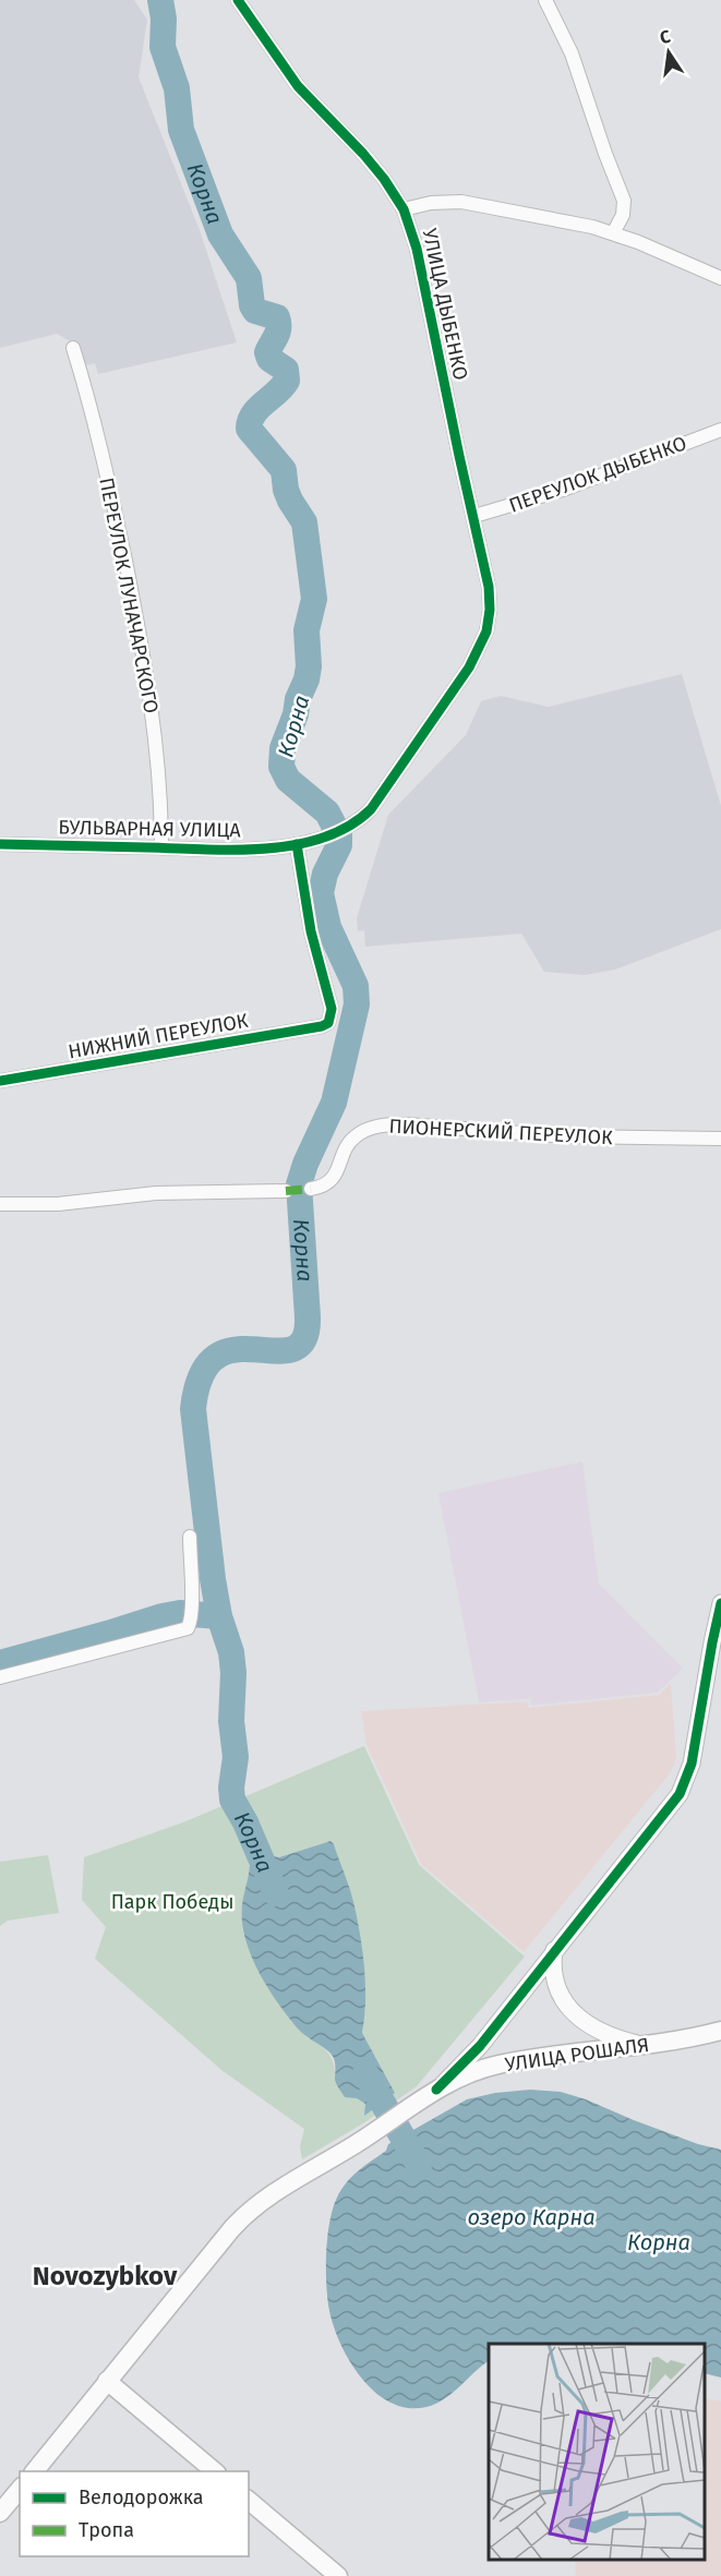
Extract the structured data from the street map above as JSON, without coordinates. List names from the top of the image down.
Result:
{
  "streets": {
    "main road": ["УЛИЦА РОШАЛЯ"],
    "street": [
      "УЛИЦА ДЫБЕНКО",
      "ПЕРЕУЛОК ДЫБЕНКО",
      "ПЕРЕУЛОК ЛУНАЧАРСКОГО",
      "БУЛЬВАРНАЯ УЛИЦА",
      "НИЖНИЙ ПЕРЕУЛОК",
      "ПИОНЕРСКИЙ ПЕРЕУЛОК"
    ]
  },
  "crossings": [
    ["УЛИЦА ДЫБЕНКО", "ПЕРЕУЛОК ДЫБЕНКО"],
    ["УЛИЦА ДЫБЕНКО", "БУЛЬВАРНАЯ УЛИЦА"],
    ["ПЕРЕУЛОК ЛУНАЧАРСКОГО", "БУЛЬВАРНАЯ УЛИЦА"],
    ["БУЛЬВАРНАЯ УЛИЦА", "НИЖНИЙ ПЕРЕУЛОК"]
  ],
  "districts": ["Novozybkov"],
  "water": ["Корна", "озеро Карна"],
  "parks": ["Парк Победы"],
  "legend": ["Велодорожка", "Тропа"],
  "north": "top"
}
